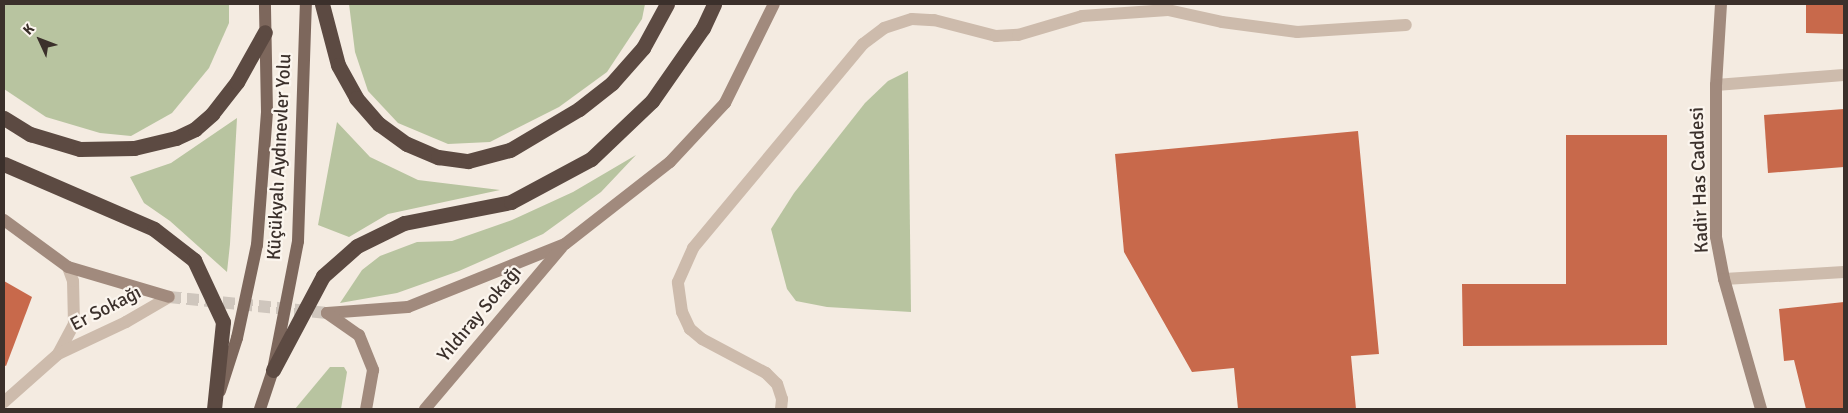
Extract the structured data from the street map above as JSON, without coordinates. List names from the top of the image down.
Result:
{
  "streets": {
    "main road": ["Küçükyalı Aydınevler Yolu", "Kadir Has Caddesi", "Yıldıray Sokağı"],
    "street": ["Er Sokağı"]
  },
  "north": "top left"
}
